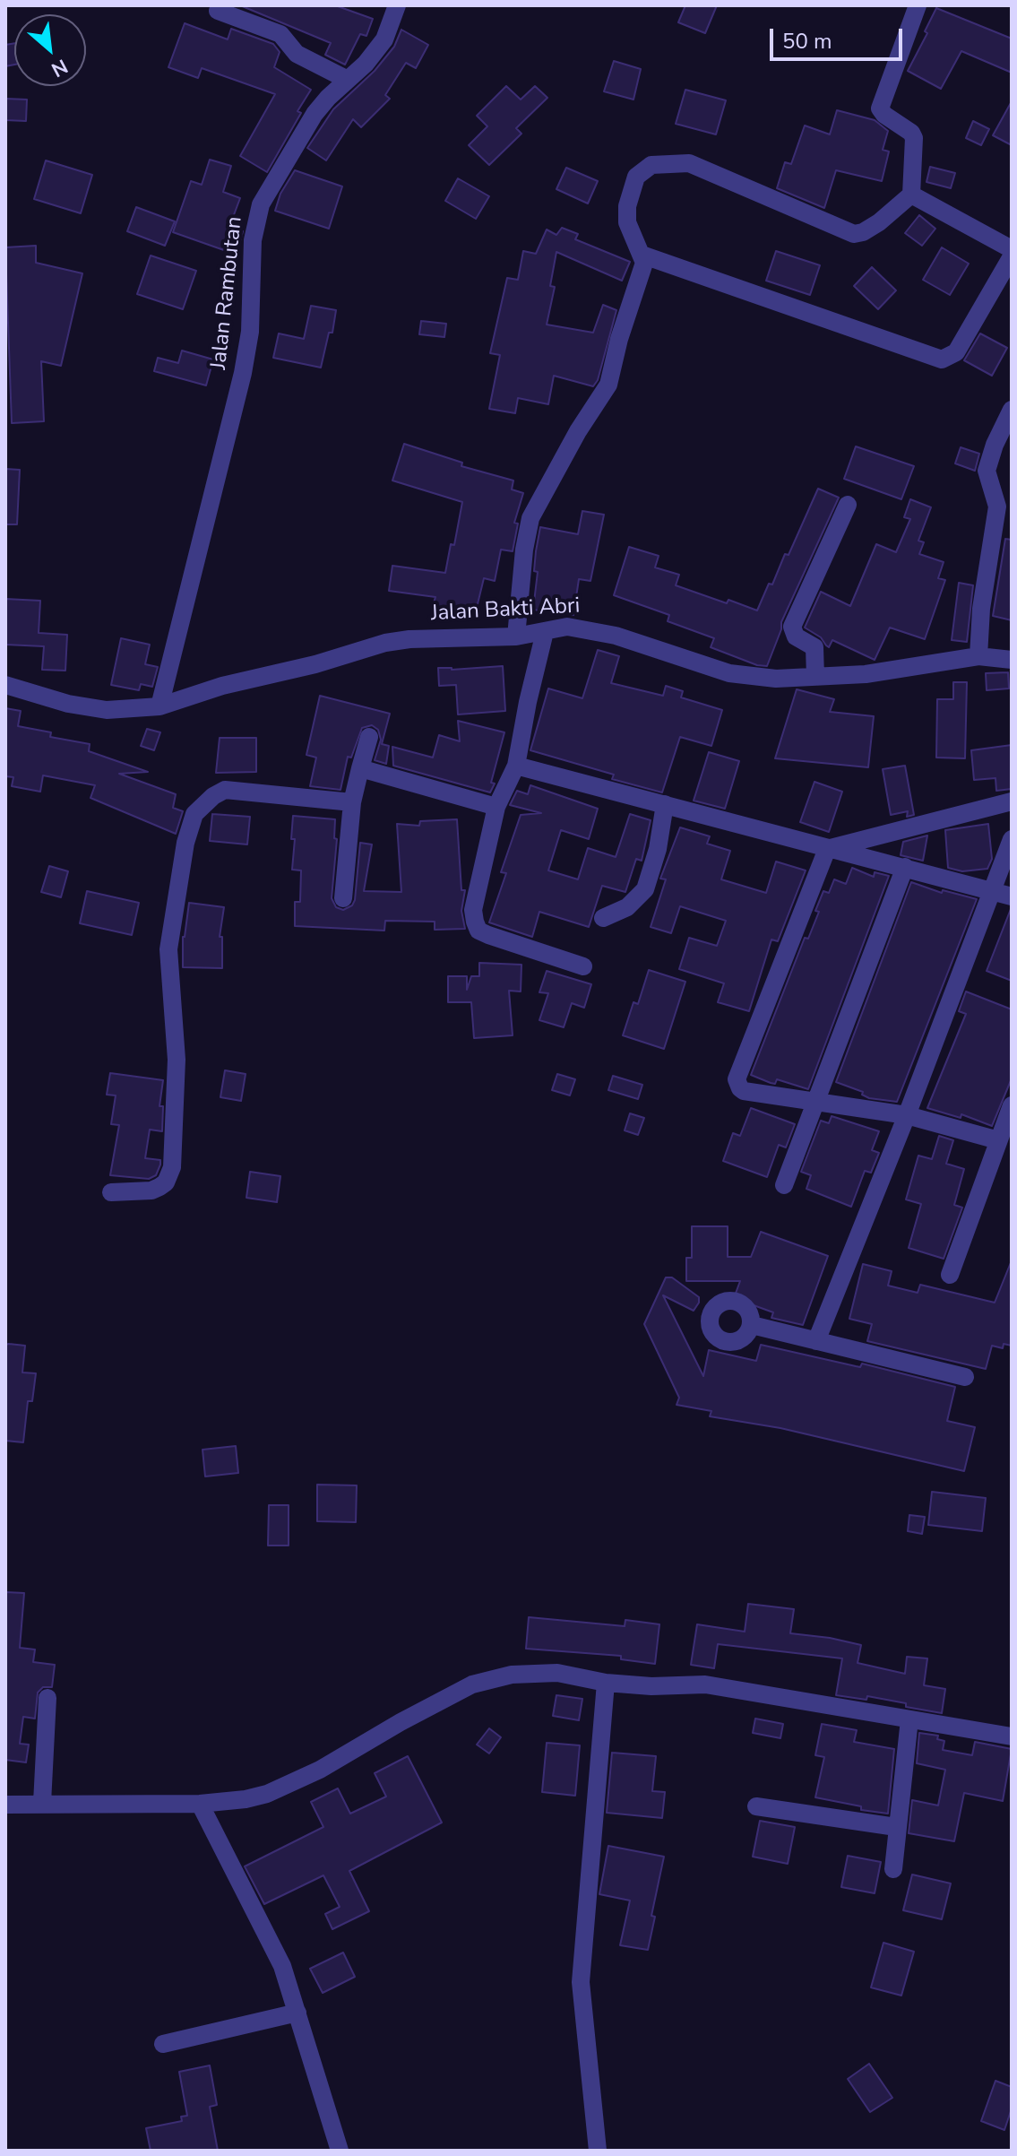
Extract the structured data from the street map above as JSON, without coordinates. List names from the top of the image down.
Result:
{
  "streets": {
    "street": ["Jalan Rambutan", "Jalan Bakti Abri"]
  },
  "crossings": [
    ["Jalan Rambutan", "Jalan Bakti Abri"]
  ],
  "scale_bar": "50 m",
  "north": "bottom right"
}
